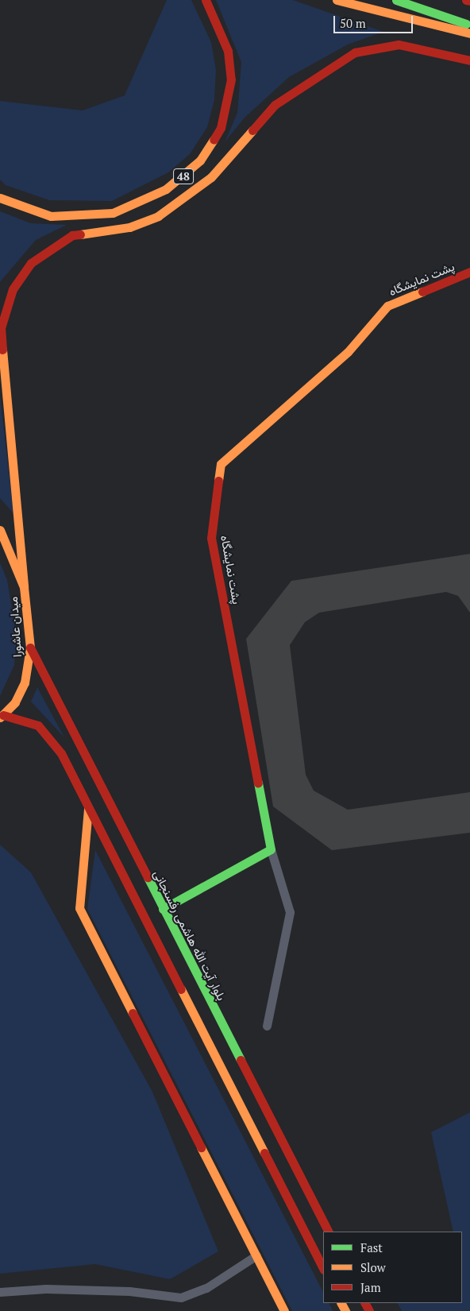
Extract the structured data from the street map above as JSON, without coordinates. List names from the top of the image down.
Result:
{
  "streets": {
    "main road": [
      "48",
      "پشت نمایشگاه",
      "میدان عاشورا",
      "بلوار آیت الله هاشمی رفسنجانی"
    ]
  },
  "crossings": [
    ["میدان عاشورا", "بلوار آیت الله هاشمی رفسنجانی"]
  ],
  "legend": ["Fast", "Slow", "Jam"],
  "scale_bar": "50 m"
}
